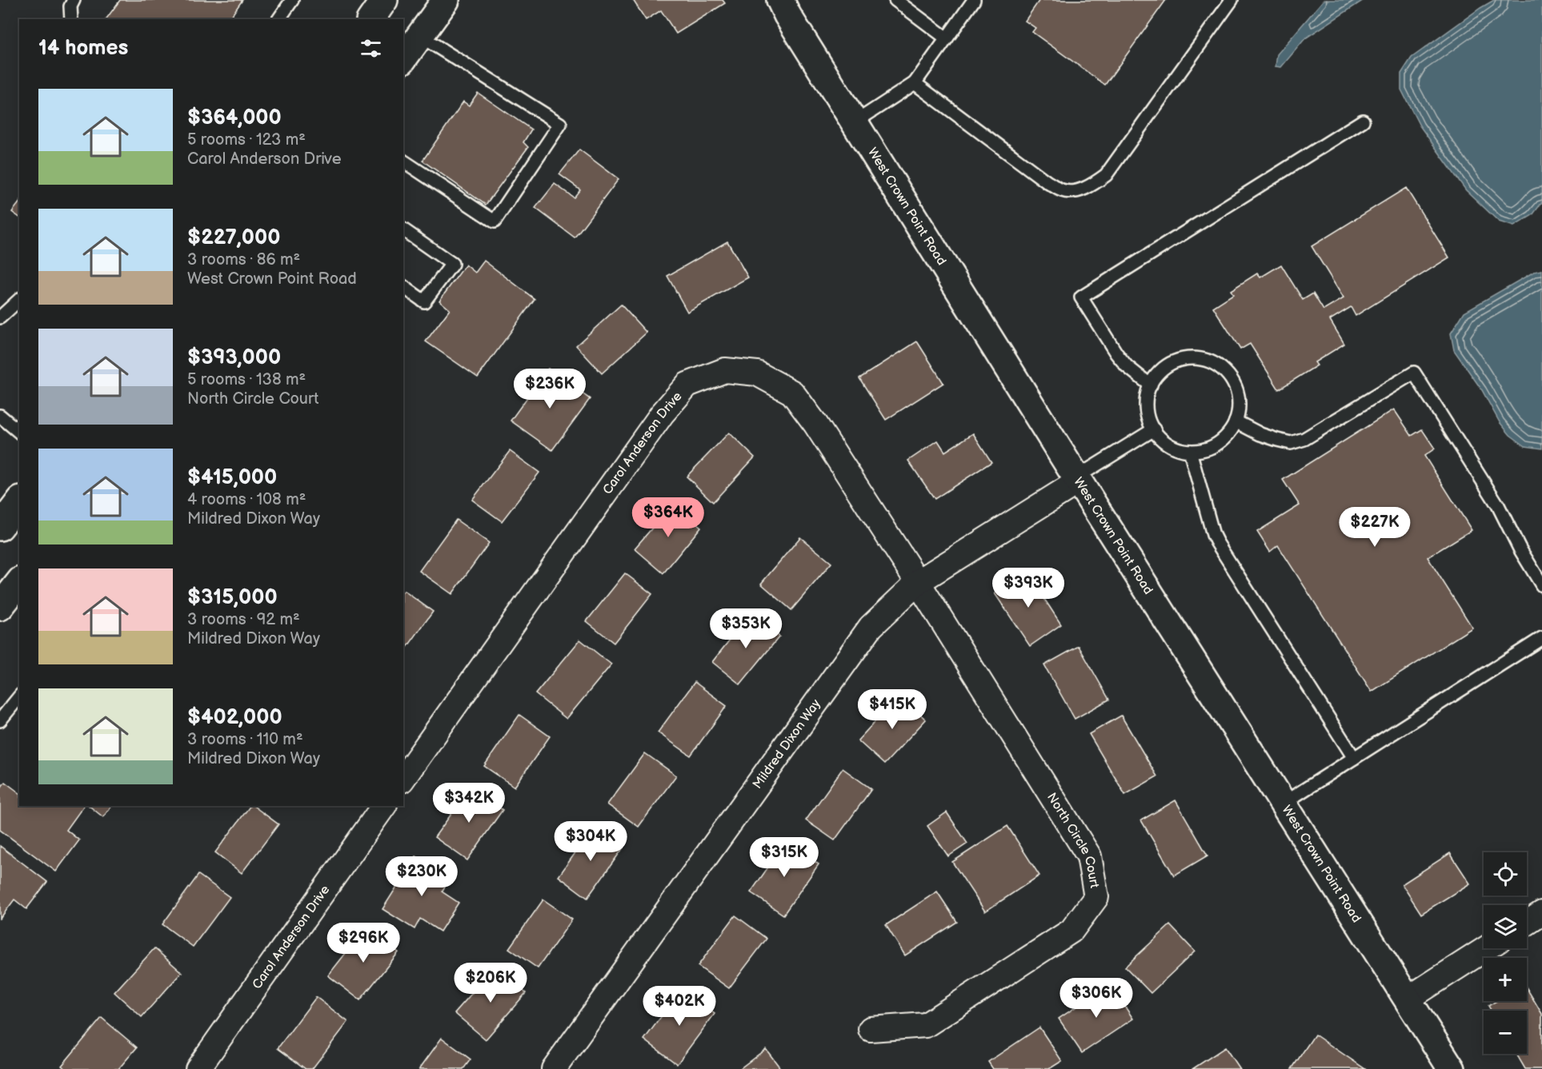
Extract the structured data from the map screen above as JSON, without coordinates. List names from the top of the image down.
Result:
{
  "streets": {
    "street": [
      "West Crown Point Road",
      "Carol Anderson Drive",
      "Mildred Dixon Way",
      "North Circle Court"
    ]
  },
  "crossings": [
    ["West Crown Point Road", "Mildred Dixon Way"],
    ["Carol Anderson Drive", "Mildred Dixon Way"],
    ["Carol Anderson Drive", "North Circle Court"],
    ["Mildred Dixon Way", "North Circle Court"]
  ],
  "page": {
    "heading": "14 homes",
    "list": [
      {
        "name": "$364,000",
        "note": "5 rooms · 123 m² · Carol Anderson Drive"
      },
      {
        "name": "$227,000",
        "note": "3 rooms · 86 m² · West Crown Point Road"
      },
      {
        "name": "$393,000",
        "note": "5 rooms · 138 m² · North Circle Court"
      },
      {
        "name": "$415,000",
        "note": "4 rooms · 108 m² · Mildred Dixon Way"
      },
      {
        "name": "$315,000",
        "note": "3 rooms · 92 m² · Mildred Dixon Way"
      },
      {
        "name": "$402,000",
        "note": "3 rooms · 110 m² · Mildred Dixon Way"
      }
    ],
    "price": [
      "$236K",
      "$364K",
      "$227K",
      "$393K",
      "$353K",
      "$415K",
      "$342K",
      "$304K",
      "$315K",
      "$230K",
      "$296K",
      "$206K",
      "$306K",
      "$402K"
    ],
    "map_buttons": ["+", "−"]
  }
}
